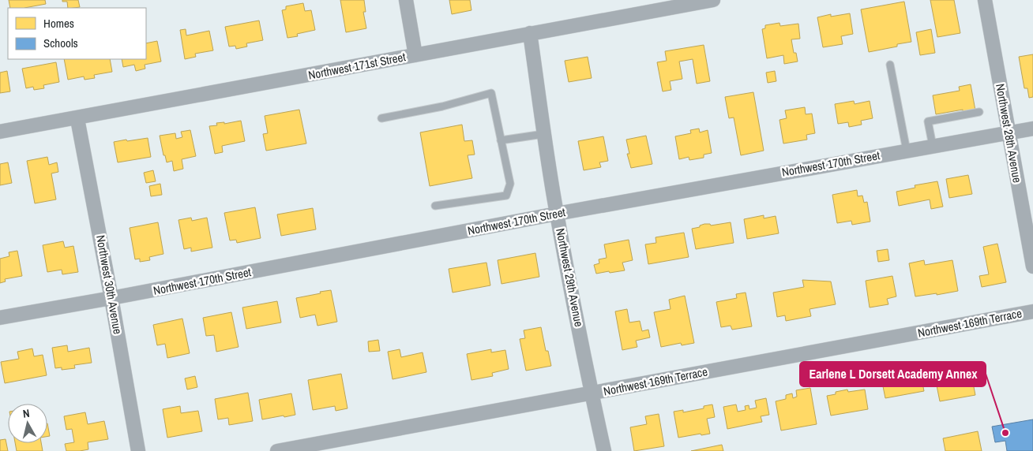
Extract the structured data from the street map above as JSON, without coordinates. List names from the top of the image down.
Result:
{
  "streets": {
    "street": [
      "Northwest 171st Street",
      "Northwest 28th Avenue",
      "Northwest 170th Street",
      "Northwest 29th Avenue",
      "Northwest 30th Avenue",
      "Northwest 169th Terrace"
    ]
  },
  "crossings": [
    ["Northwest 171st Street", "Northwest 29th Avenue"],
    ["Northwest 171st Street", "Northwest 30th Avenue"],
    ["Northwest 28th Avenue", "Northwest 170th Street"],
    ["Northwest 170th Street", "Northwest 29th Avenue"],
    ["Northwest 170th Street", "Northwest 30th Avenue"],
    ["Northwest 29th Avenue", "Northwest 169th Terrace"]
  ],
  "places": ["Earlene L Dorsett Academy Annex"],
  "legend": ["Homes", "Schools"],
  "north": "top"
}
